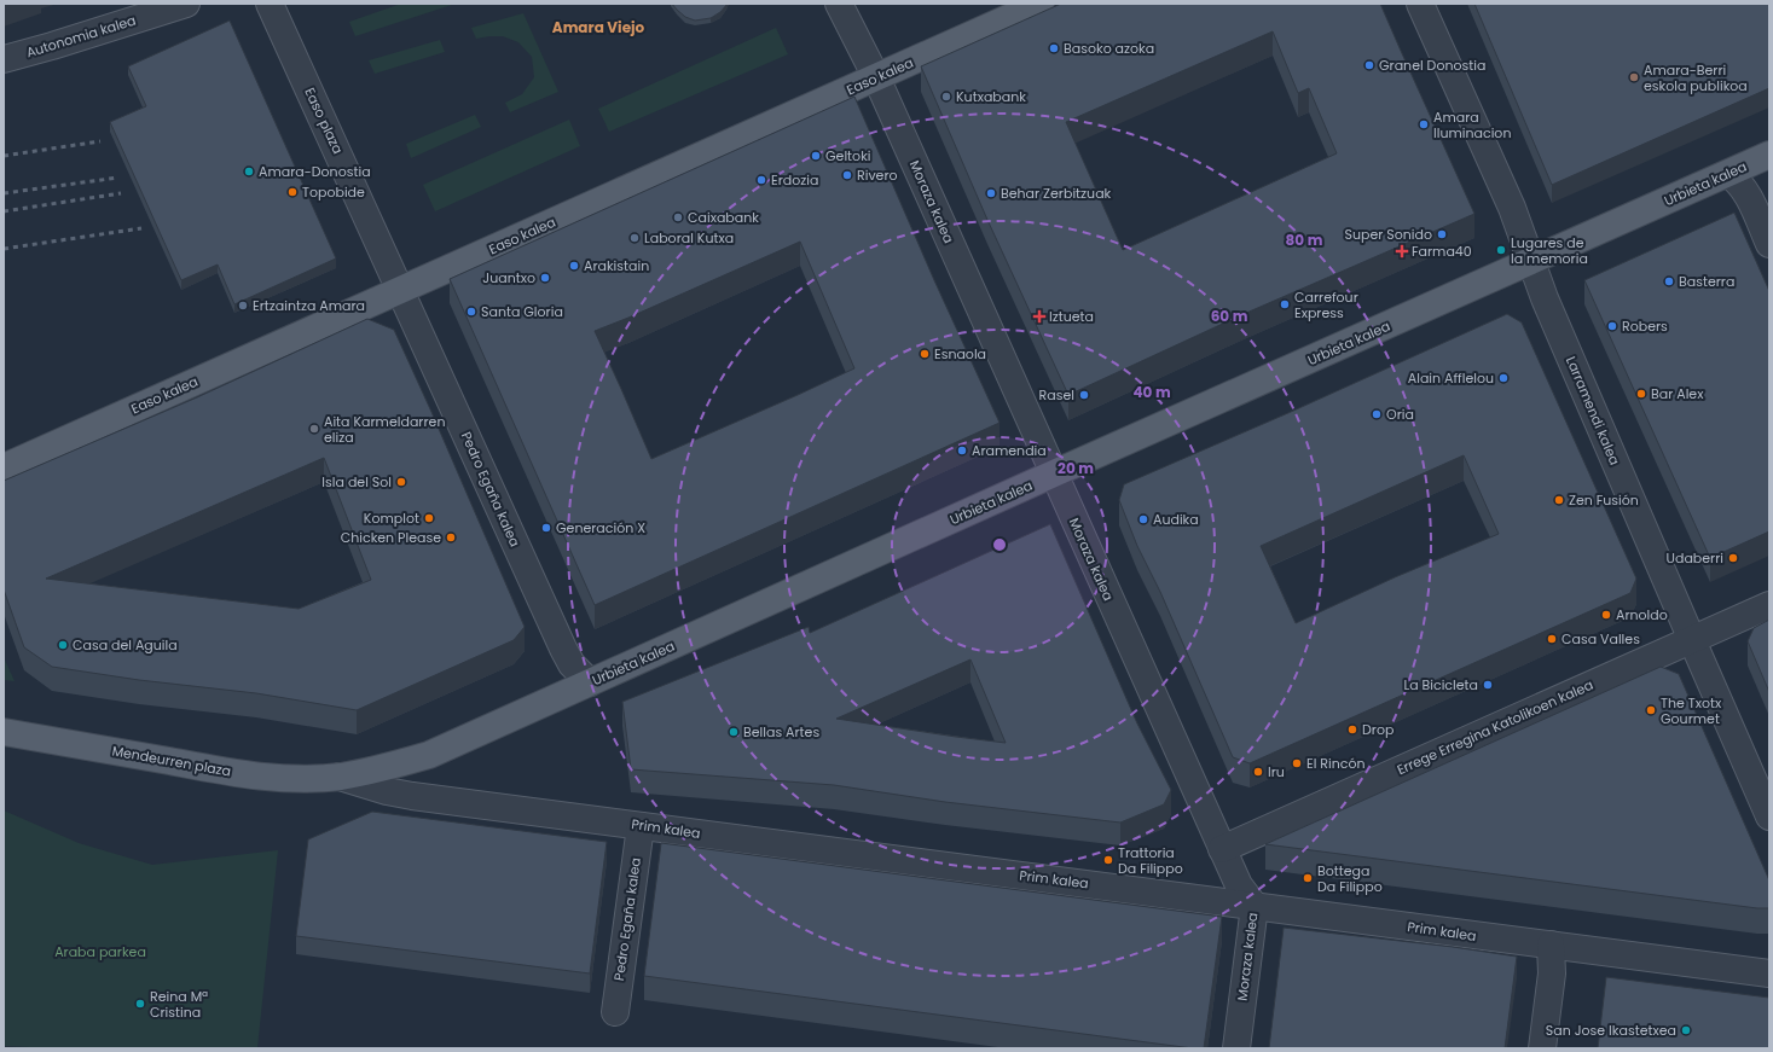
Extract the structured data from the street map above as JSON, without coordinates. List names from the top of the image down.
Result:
{
  "streets": {
    "main road": ["Easo kalea", "Urbieta kalea", "Mendeurren plaza"],
    "street": [
      "Autonomia kalea",
      "Easo plaza",
      "Moraza kalea",
      "Larramendi kalea",
      "Pedro Egaña kalea",
      "Errege Erregina Katolikoen kalea",
      "Prim kalea"
    ]
  },
  "crossings": [
    ["Easo kalea", "Easo plaza"],
    ["Easo kalea", "Moraza kalea"],
    ["Easo kalea", "Pedro Egaña kalea"],
    ["Easo plaza", "Pedro Egaña kalea"],
    ["Urbieta kalea", "Moraza kalea"],
    ["Urbieta kalea", "Larramendi kalea"],
    ["Urbieta kalea", "Pedro Egaña kalea"],
    ["Urbieta kalea", "Mendeurren plaza"],
    ["Urbieta kalea", "Prim kalea"],
    ["Moraza kalea", "Errege Erregina Katolikoen kalea"],
    ["Moraza kalea", "Prim kalea"],
    ["Larramendi kalea", "Errege Erregina Katolikoen kalea"],
    ["Pedro Egaña kalea", "Prim kalea"],
    ["Mendeurren plaza", "Prim kalea"]
  ],
  "districts": ["Amara Viejo"],
  "parks": ["Araba parkea"],
  "places": {
    "other": [
      "Basoko azoka",
      "Granel Donostia",
      "Amara-Berri eskola publikoa",
      "Kutxabank",
      "Amara Iluminacion",
      "Geltoki",
      "Amara-Donostia",
      "Rivero",
      "Erdozia",
      "Topobide",
      "Behar Zerbitzuak",
      "Caixabank",
      "Super Sonido",
      "Laboral Kutxa",
      "Lugares de la memoria",
      "Arakistain",
      "Juantxo",
      "Basterra",
      "Carrefour Express",
      "Ertzaintza Amara",
      "Santa Gloria",
      "Robers",
      "Esnaola",
      "Alain Afflelou",
      "Bar Alex",
      "Rasel",
      "Oria",
      "Aita Karmeldarren eliza",
      "Aramendia",
      "Isla del Sol",
      "Zen Fusión",
      "Komplot",
      "Audika",
      "Generación X",
      "Chicken Please",
      "Udaberri",
      "Arnoldo",
      "Casa Valles",
      "Casa del Aguila",
      "La Bicicleta",
      "The Txotx Gourmet",
      "Drop",
      "Bellas Artes",
      "El Rincón",
      "Iru",
      "Trattoria Da Filippo",
      "Bottega Da Filippo",
      "Reina Mª Cristina",
      "San Jose Ikastetxea"
    ],
    "health": ["Farma40", "Iztueta"]
  },
  "rings": [
    "80 m",
    "60 m",
    "40 m",
    "20 m"
  ]
}
